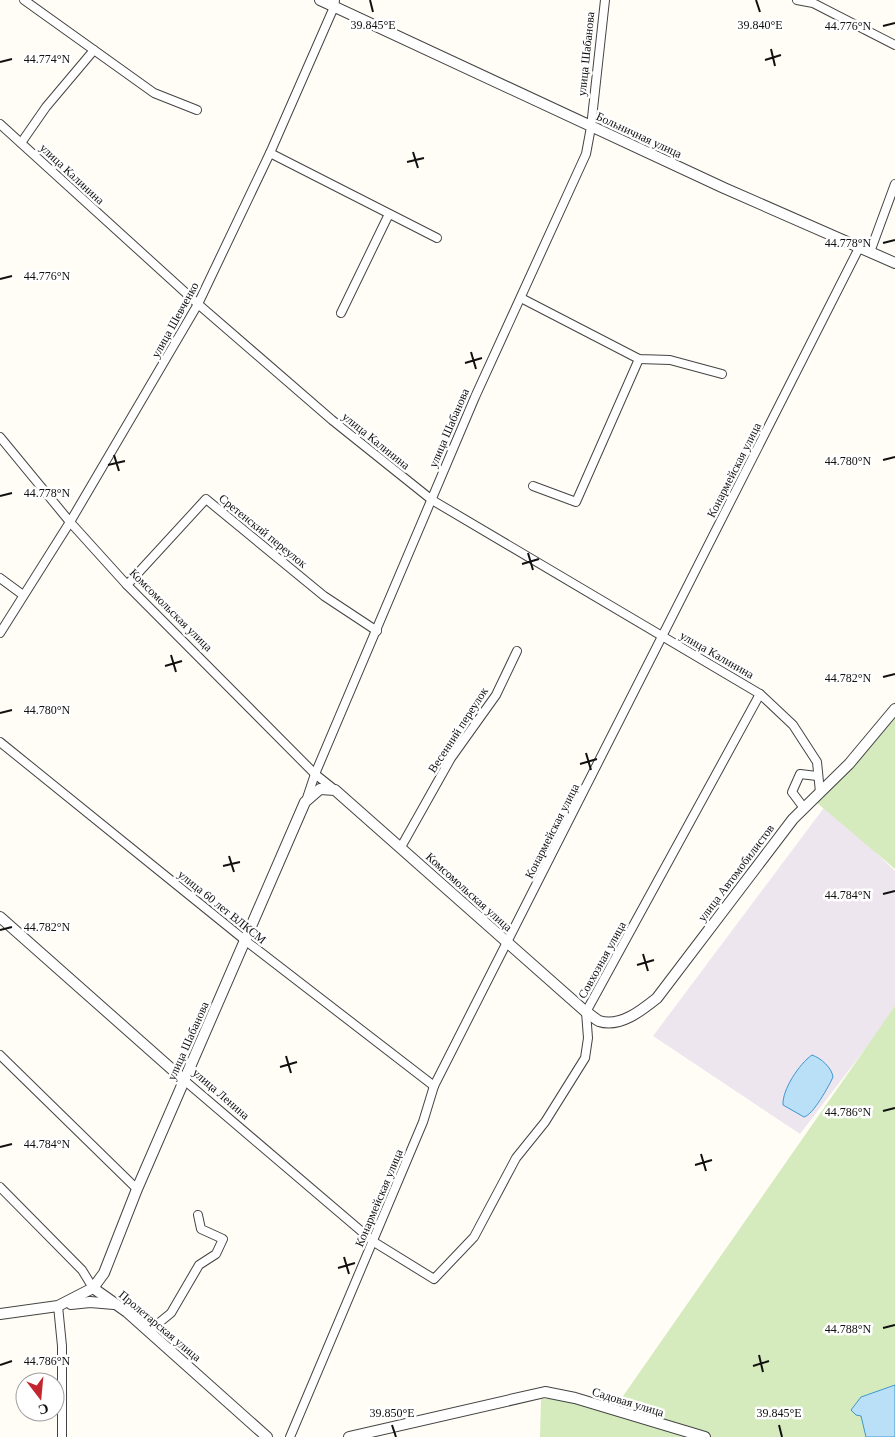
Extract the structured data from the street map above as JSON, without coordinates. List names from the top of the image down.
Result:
{
  "streets": {
    "street": [
      "улица Шабанова",
      "Больничная улица",
      "улица Калинина",
      "улица Шевченко",
      "Конармейская улица",
      "Сретенский переулок",
      "Комсомольская улица",
      "Весенний переулок",
      "улица Автомобилистов",
      "улица 60 лет ВЛКСМ",
      "Совхозная улица",
      "улица Ленина",
      "Пролетарская улица",
      "Садовая улица"
    ]
  },
  "crossings": [
    ["улица Шабанова", "Больничная улица"],
    ["улица Шабанова", "улица Калинина"],
    ["улица Шабанова", "Сретенский переулок"],
    ["улица Шабанова", "Комсомольская улица"],
    ["улица Шабанова", "улица 60 лет ВЛКСМ"],
    ["улица Шабанова", "улица Ленина"],
    ["улица Шабанова", "Пролетарская улица"],
    ["Больничная улица", "улица Шевченко"],
    ["Больничная улица", "Конармейская улица"],
    ["улица Калинина", "улица Шевченко"],
    ["улица Калинина", "Конармейская улица"],
    ["улица Калинина", "улица Автомобилистов"],
    ["улица Калинина", "Совхозная улица"],
    ["улица Шевченко", "Комсомольская улица"],
    ["Конармейская улица", "Комсомольская улица"],
    ["Конармейская улица", "улица 60 лет ВЛКСМ"],
    ["Конармейская улица", "улица Ленина"],
    ["Сретенский переулок", "Комсомольская улица"],
    ["Комсомольская улица", "Весенний переулок"],
    ["Комсомольская улица", "улица Автомобилистов"],
    ["Комсомольская улица", "Совхозная улица"],
    ["улица Автомобилистов", "Совхозная улица"],
    ["Совхозная улица", "улица Ленина"]
  ],
  "north": "bottom",
  "coordinates": [
    "39.845°E",
    "39.840°E",
    "44.776°N",
    "44.774°N",
    "44.778°N",
    "44.780°N",
    "44.782°N",
    "44.784°N",
    "44.786°N",
    "44.788°N",
    "39.850°E"
  ]
}
